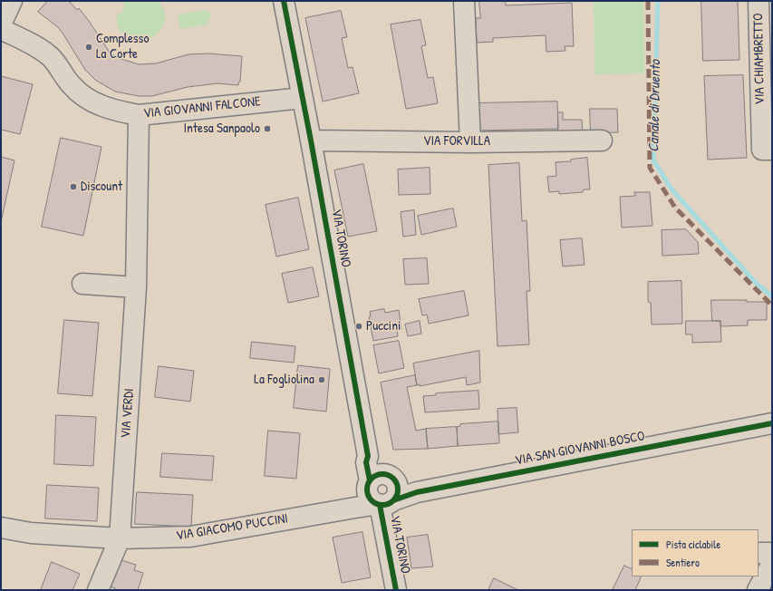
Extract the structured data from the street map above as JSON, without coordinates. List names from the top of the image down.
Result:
{
  "streets": {
    "street": [
      "VIA CHIAMBRETTO",
      "VIA GIOVANNI FALCONE",
      "VIA FORVILLA",
      "VIA TORINO",
      "VIA VERDI",
      "VIA SAN GIOVANNI BOSCO",
      "VIA GIACOMO PUCCINI"
    ]
  },
  "crossings": [
    ["VIA GIOVANNI FALCONE", "VIA TORINO"],
    ["VIA GIOVANNI FALCONE", "VIA VERDI"],
    ["VIA FORVILLA", "VIA TORINO"],
    ["VIA TORINO", "VIA SAN GIOVANNI BOSCO"],
    ["VIA TORINO", "VIA GIACOMO PUCCINI"],
    ["VIA VERDI", "VIA GIACOMO PUCCINI"],
    ["VIA SAN GIOVANNI BOSCO", "VIA GIACOMO PUCCINI"]
  ],
  "water": ["Canale di Druento"],
  "places": [
    "Complesso La Corte",
    "Intesa Sanpaolo",
    "Discount",
    "Puccini",
    "La Fogliolina"
  ],
  "legend": ["Pista ciclabile", "Sentiero"]
}
